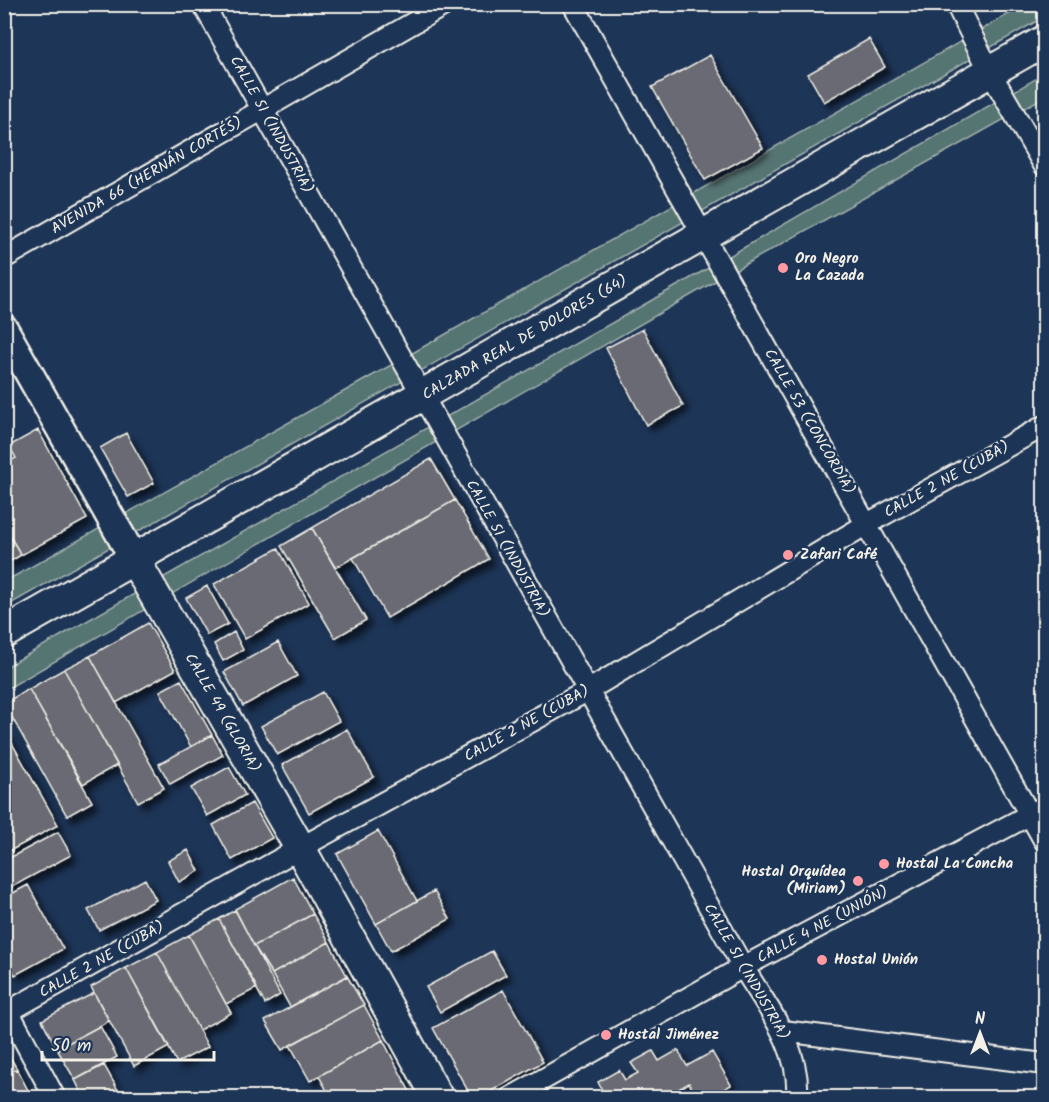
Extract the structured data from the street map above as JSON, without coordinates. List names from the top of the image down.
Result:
{
  "streets": {
    "main road": ["CALZADA REAL DE DOLORES (64)", "CALLE 49 (GLORIA)"],
    "street": [
      "CALLE 51 (INDUSTRIA)",
      "AVENIDA 66 (HERNÁN CORTÉS)",
      "CALLE 53 (CONCORDIA)",
      "CALLE 2 NE (CUBA)",
      "CALLE 4 NE (UNIÓN)"
    ]
  },
  "crossings": [
    ["CALLE 51 (INDUSTRIA)", "AVENIDA 66 (HERNÁN CORTÉS)"],
    ["CALLE 51 (INDUSTRIA)", "CALZADA REAL DE DOLORES (64)"],
    ["CALLE 51 (INDUSTRIA)", "CALLE 2 NE (CUBA)"],
    ["CALLE 51 (INDUSTRIA)", "CALLE 4 NE (UNIÓN)"],
    ["CALZADA REAL DE DOLORES (64)", "CALLE 53 (CONCORDIA)"],
    ["CALZADA REAL DE DOLORES (64)", "CALLE 49 (GLORIA)"],
    ["CALLE 53 (CONCORDIA)", "CALLE 2 NE (CUBA)"],
    ["CALLE 53 (CONCORDIA)", "CALLE 4 NE (UNIÓN)"],
    ["CALLE 2 NE (CUBA)", "CALLE 49 (GLORIA)"]
  ],
  "places": [
    "Oro Negro La Cazada",
    "Zafari Café",
    "Hostal La Concha",
    "Hostal Orquídea (Miriam)",
    "Hostal Unión",
    "Hostal Jiménez"
  ],
  "scale_bar": "50 m",
  "north": "top"
}
